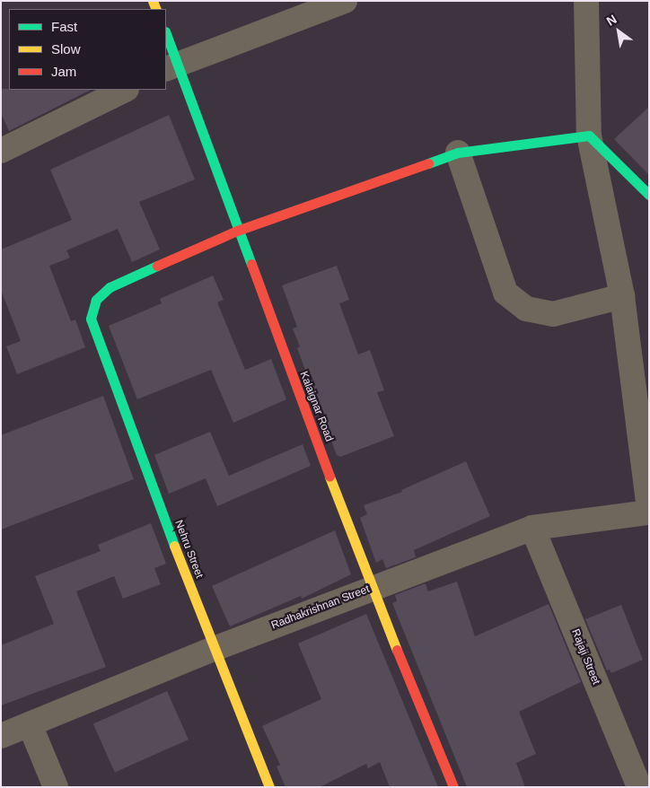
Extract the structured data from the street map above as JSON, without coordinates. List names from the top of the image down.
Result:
{
  "streets": {
    "street": [
      "Kalaignar Road",
      "Nehru Street",
      "Radhakrishnan Street",
      "Rajaji Street"
    ]
  },
  "crossings": [
    ["Kalaignar Road", "Nehru Street"],
    ["Kalaignar Road", "Radhakrishnan Street"],
    ["Nehru Street", "Radhakrishnan Street"],
    ["Radhakrishnan Street", "Rajaji Street"]
  ],
  "legend": ["Fast", "Slow", "Jam"],
  "north": "top left"
}
